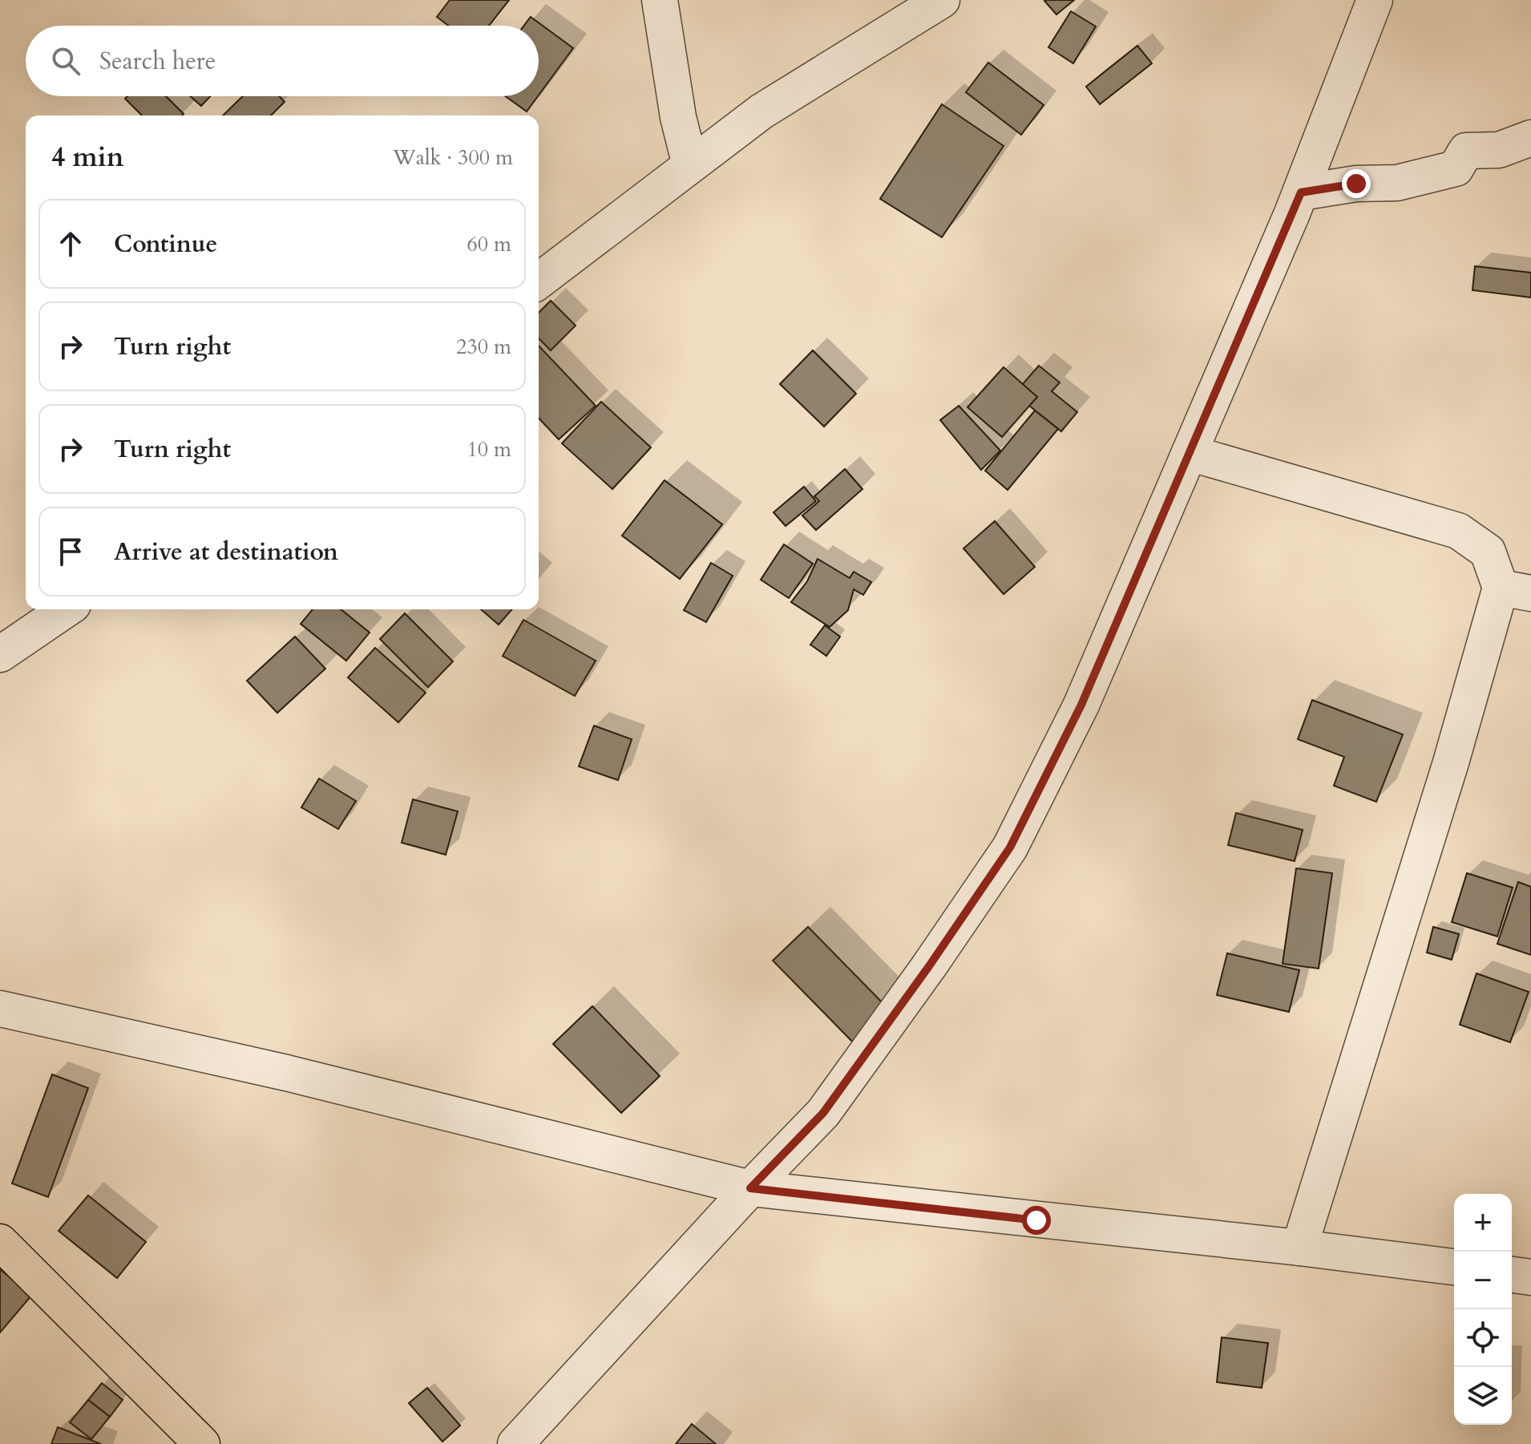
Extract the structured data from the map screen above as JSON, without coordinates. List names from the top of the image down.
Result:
{
  "page": {
    "search": "Search here",
    "heading": ["4 min", "Walk · 300 m"],
    "list": [
      ["Continue", "60 m"],
      ["Turn right", "230 m"],
      ["Turn right", "10 m"],
      "Arrive at destination"
    ],
    "map_buttons": ["+", "−"]
  }
}
